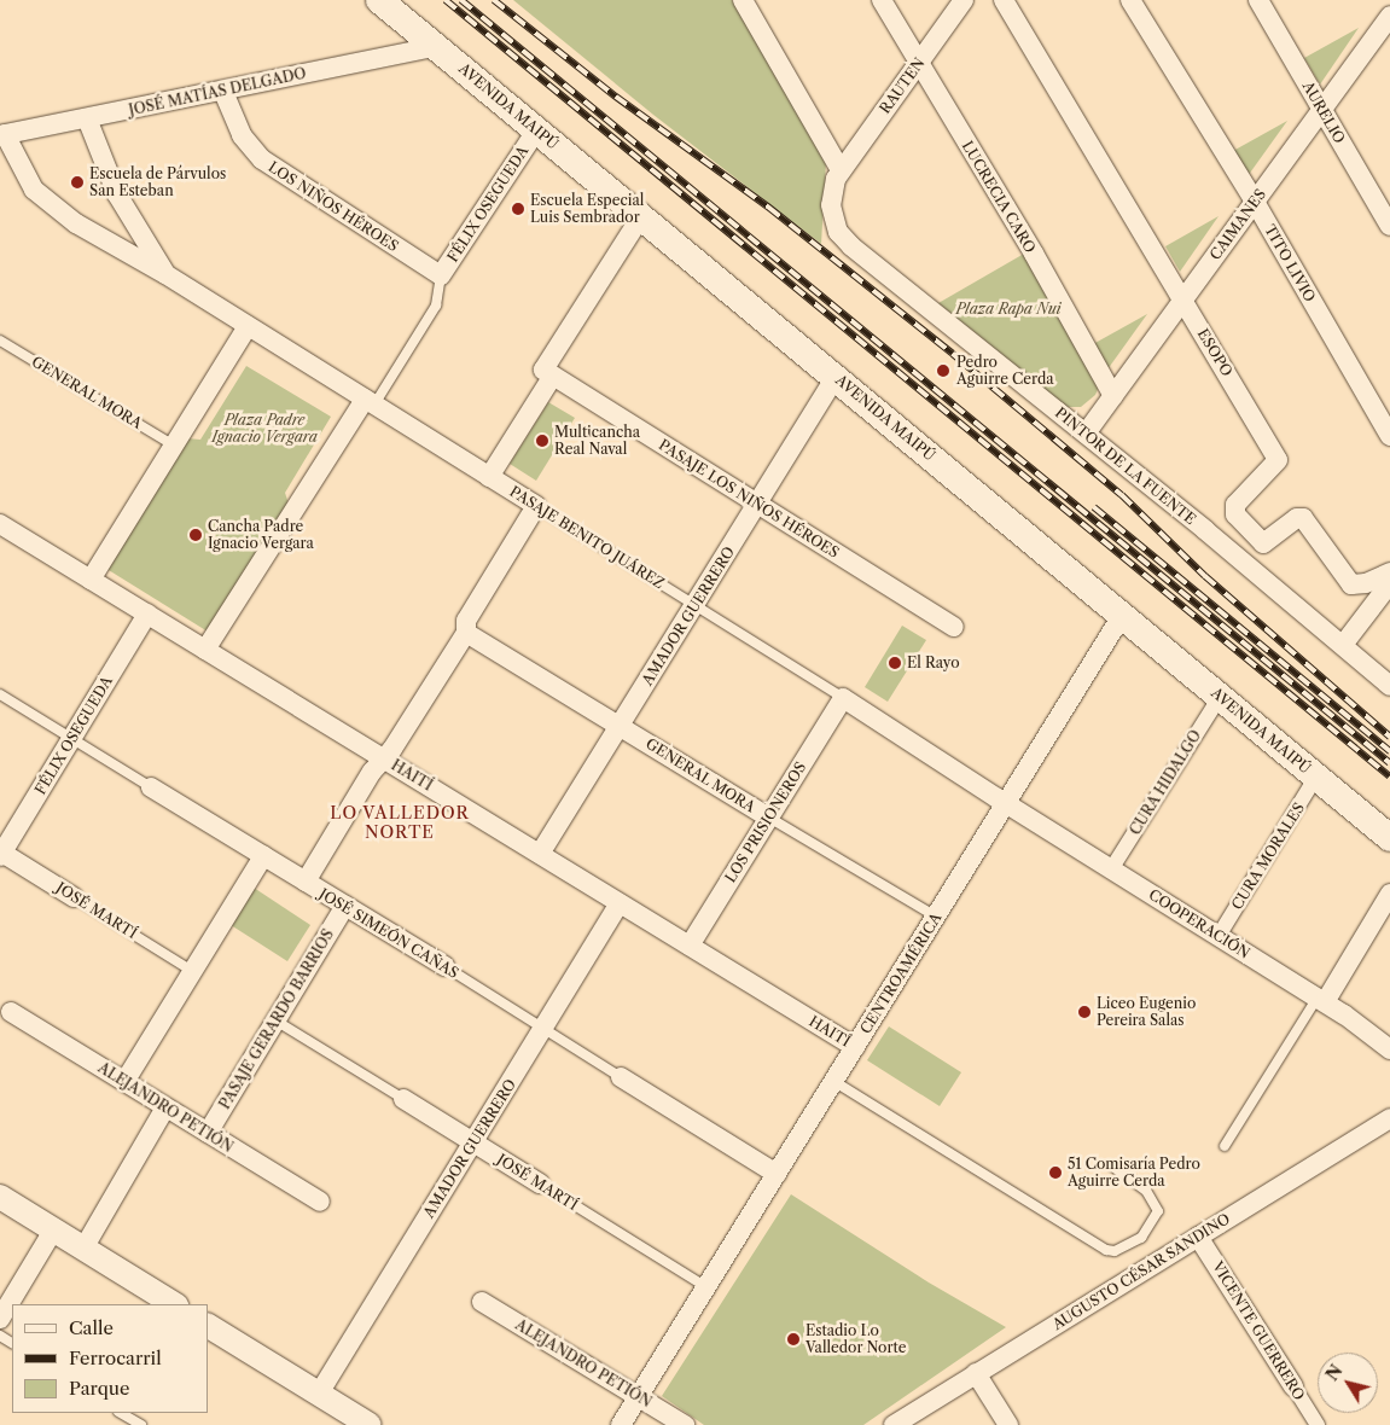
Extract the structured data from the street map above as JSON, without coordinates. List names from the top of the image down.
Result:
{
  "streets": {
    "main road": ["AVENIDA MAIPÚ"],
    "street": [
      "RAUTEN",
      "JOSÉ MATÍAS DELGADO",
      "AURELIO",
      "LUCRECIA CARO",
      "FÉLIX OSEGUEDA",
      "LOS NIÑOS HÉROES",
      "CAIMANES",
      "TITO LIVIO",
      "ESOPO",
      "GENERAL MORA",
      "PINTOR DE LA FUENTE",
      "PASAJE LOS NIÑOS HÉROES",
      "PASAJE BENITO JUÁREZ",
      "AMADOR GUERRERO",
      "HAITÍ",
      "CURA HIDALGO",
      "LOS PRISIONEROS",
      "CURA MORALES",
      "JOSÉ MARTÍ",
      "COOPERACIÓN",
      "JOSÉ SIMEÓN CAÑAS",
      "CENTROAMÉRICA",
      "PASAJE GERARDO BARRIOS",
      "ALEJANDRO PETIÓN",
      "AUGUSTO CÉSAR SANDINO",
      "VICENTE GUERRERO"
    ]
  },
  "crossings": [
    ["RAUTEN", "LUCRECIA CARO"],
    ["RAUTEN", "PINTOR DE LA FUENTE"],
    ["JOSÉ MATÍAS DELGADO", "AVENIDA MAIPÚ"],
    ["JOSÉ MATÍAS DELGADO", "LOS NIÑOS HÉROES"],
    ["JOSÉ MATÍAS DELGADO", "PASAJE BENITO JUÁREZ"],
    ["AVENIDA MAIPÚ", "FÉLIX OSEGUEDA"],
    ["AVENIDA MAIPÚ", "AMADOR GUERRERO"],
    ["AVENIDA MAIPÚ", "CURA HIDALGO"],
    ["AVENIDA MAIPÚ", "CURA MORALES"],
    ["AVENIDA MAIPÚ", "CENTROAMÉRICA"],
    ["AURELIO", "CAIMANES"],
    ["LUCRECIA CARO", "CAIMANES"],
    ["FÉLIX OSEGUEDA", "LOS NIÑOS HÉROES"],
    ["FÉLIX OSEGUEDA", "PASAJE BENITO JUÁREZ"],
    ["FÉLIX OSEGUEDA", "HAITÍ"],
    ["FÉLIX OSEGUEDA", "JOSÉ MARTÍ"],
    ["FÉLIX OSEGUEDA", "JOSÉ SIMEÓN CAÑAS"],
    ["CAIMANES", "TITO LIVIO"],
    ["CAIMANES", "ESOPO"],
    ["CAIMANES", "PINTOR DE LA FUENTE"],
    ["GENERAL MORA", "AMADOR GUERRERO"],
    ["GENERAL MORA", "LOS PRISIONEROS"],
    ["GENERAL MORA", "CENTROAMÉRICA"],
    ["PASAJE LOS NIÑOS HÉROES", "AMADOR GUERRERO"],
    ["PASAJE BENITO JUÁREZ", "AMADOR GUERRERO"],
    ["PASAJE BENITO JUÁREZ", "LOS PRISIONEROS"],
    ["PASAJE BENITO JUÁREZ", "COOPERACIÓN"],
    ["PASAJE BENITO JUÁREZ", "CENTROAMÉRICA"],
    ["AMADOR GUERRERO", "HAITÍ"],
    ["AMADOR GUERRERO", "JOSÉ MARTÍ"],
    ["AMADOR GUERRERO", "JOSÉ SIMEÓN CAÑAS"],
    ["HAITÍ", "LOS PRISIONEROS"],
    ["HAITÍ", "CENTROAMÉRICA"],
    ["CURA HIDALGO", "COOPERACIÓN"],
    ["CURA MORALES", "COOPERACIÓN"],
    ["JOSÉ MARTÍ", "CENTROAMÉRICA"],
    ["JOSÉ MARTÍ", "PASAJE GERARDO BARRIOS"],
    ["COOPERACIÓN", "CENTROAMÉRICA"],
    ["JOSÉ SIMEÓN CAÑAS", "CENTROAMÉRICA"],
    ["JOSÉ SIMEÓN CAÑAS", "PASAJE GERARDO BARRIOS"],
    ["CENTROAMÉRICA", "ALEJANDRO PETIÓN"],
    ["PASAJE GERARDO BARRIOS", "ALEJANDRO PETIÓN"],
    ["AUGUSTO CÉSAR SANDINO", "VICENTE GUERRERO"]
  ],
  "districts": ["LO VALLEDOR NORTE"],
  "parks": ["Plaza Rapa Nui", "Plaza Padre Ignacio Vergara"],
  "places": [
    "Escuela de Párvulos San Esteban",
    "Escuela Especial Luis Sembrador",
    "Pedro Aguirre Cerda",
    "Multicancha Real Naval",
    "Cancha Padre Ignacio Vergara",
    "El Rayo",
    "Liceo Eugenio Pereira Salas",
    "51 Comisaría Pedro Aguirre Cerda",
    "Estadio Lo Valledor Norte"
  ],
  "legend": ["Calle", "Ferrocarril", "Parque"],
  "north": "top left"
}
